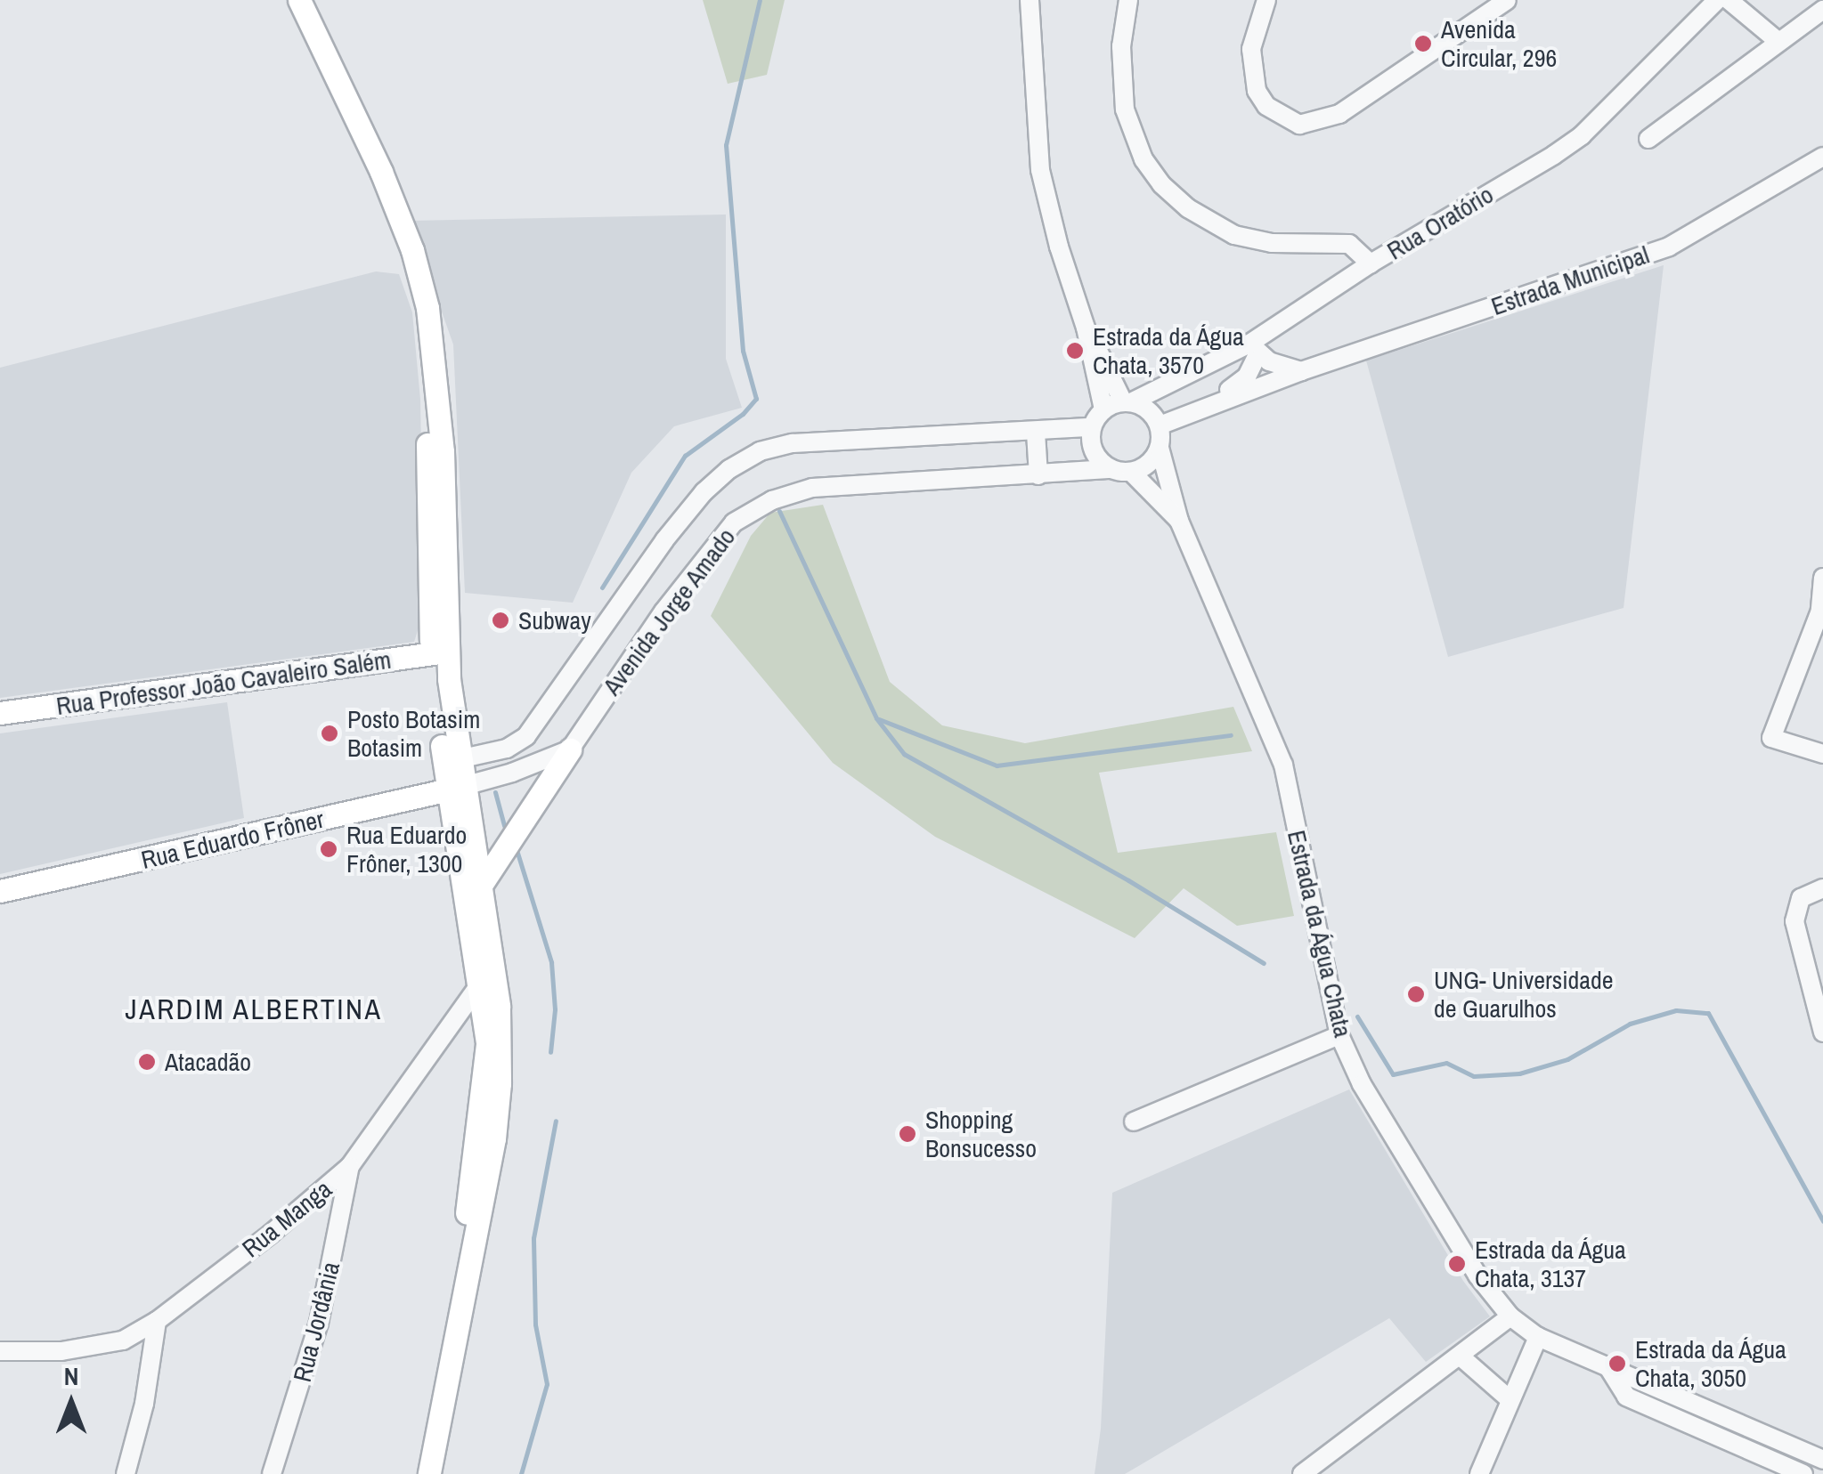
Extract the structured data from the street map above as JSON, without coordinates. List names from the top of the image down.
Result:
{
  "streets": {
    "main road": ["Rua Professor João Cavaleiro Salém", "Rua Eduardo Frôner"],
    "street": [
      "Rua Oratório",
      "Estrada Municipal",
      "Avenida Jorge Amado",
      "Estrada da Água Chata",
      "Rua Manga",
      "Rua Jordânia"
    ]
  },
  "crossings": [
    ["Rua Oratório", "Estrada Municipal"],
    ["Rua Oratório", "Avenida Jorge Amado"],
    ["Rua Oratório", "Estrada da Água Chata"],
    ["Estrada Municipal", "Avenida Jorge Amado"],
    ["Estrada Municipal", "Estrada da Água Chata"],
    ["Avenida Jorge Amado", "Estrada da Água Chata"],
    ["Rua Manga", "Rua Jordânia"]
  ],
  "districts": ["JARDIM ALBERTINA"],
  "places": [
    "Avenida Circular, 296",
    "Estrada da Água Chata, 3570",
    "Subway",
    "Posto Botasim Botasim",
    "Rua Eduardo Frôner, 1300",
    "UNG- Universidade de Guarulhos",
    "Atacadão",
    "Shopping Bonsucesso",
    "Estrada da Água Chata, 3137",
    "Estrada da Água Chata, 3050"
  ],
  "north": "top"
}
